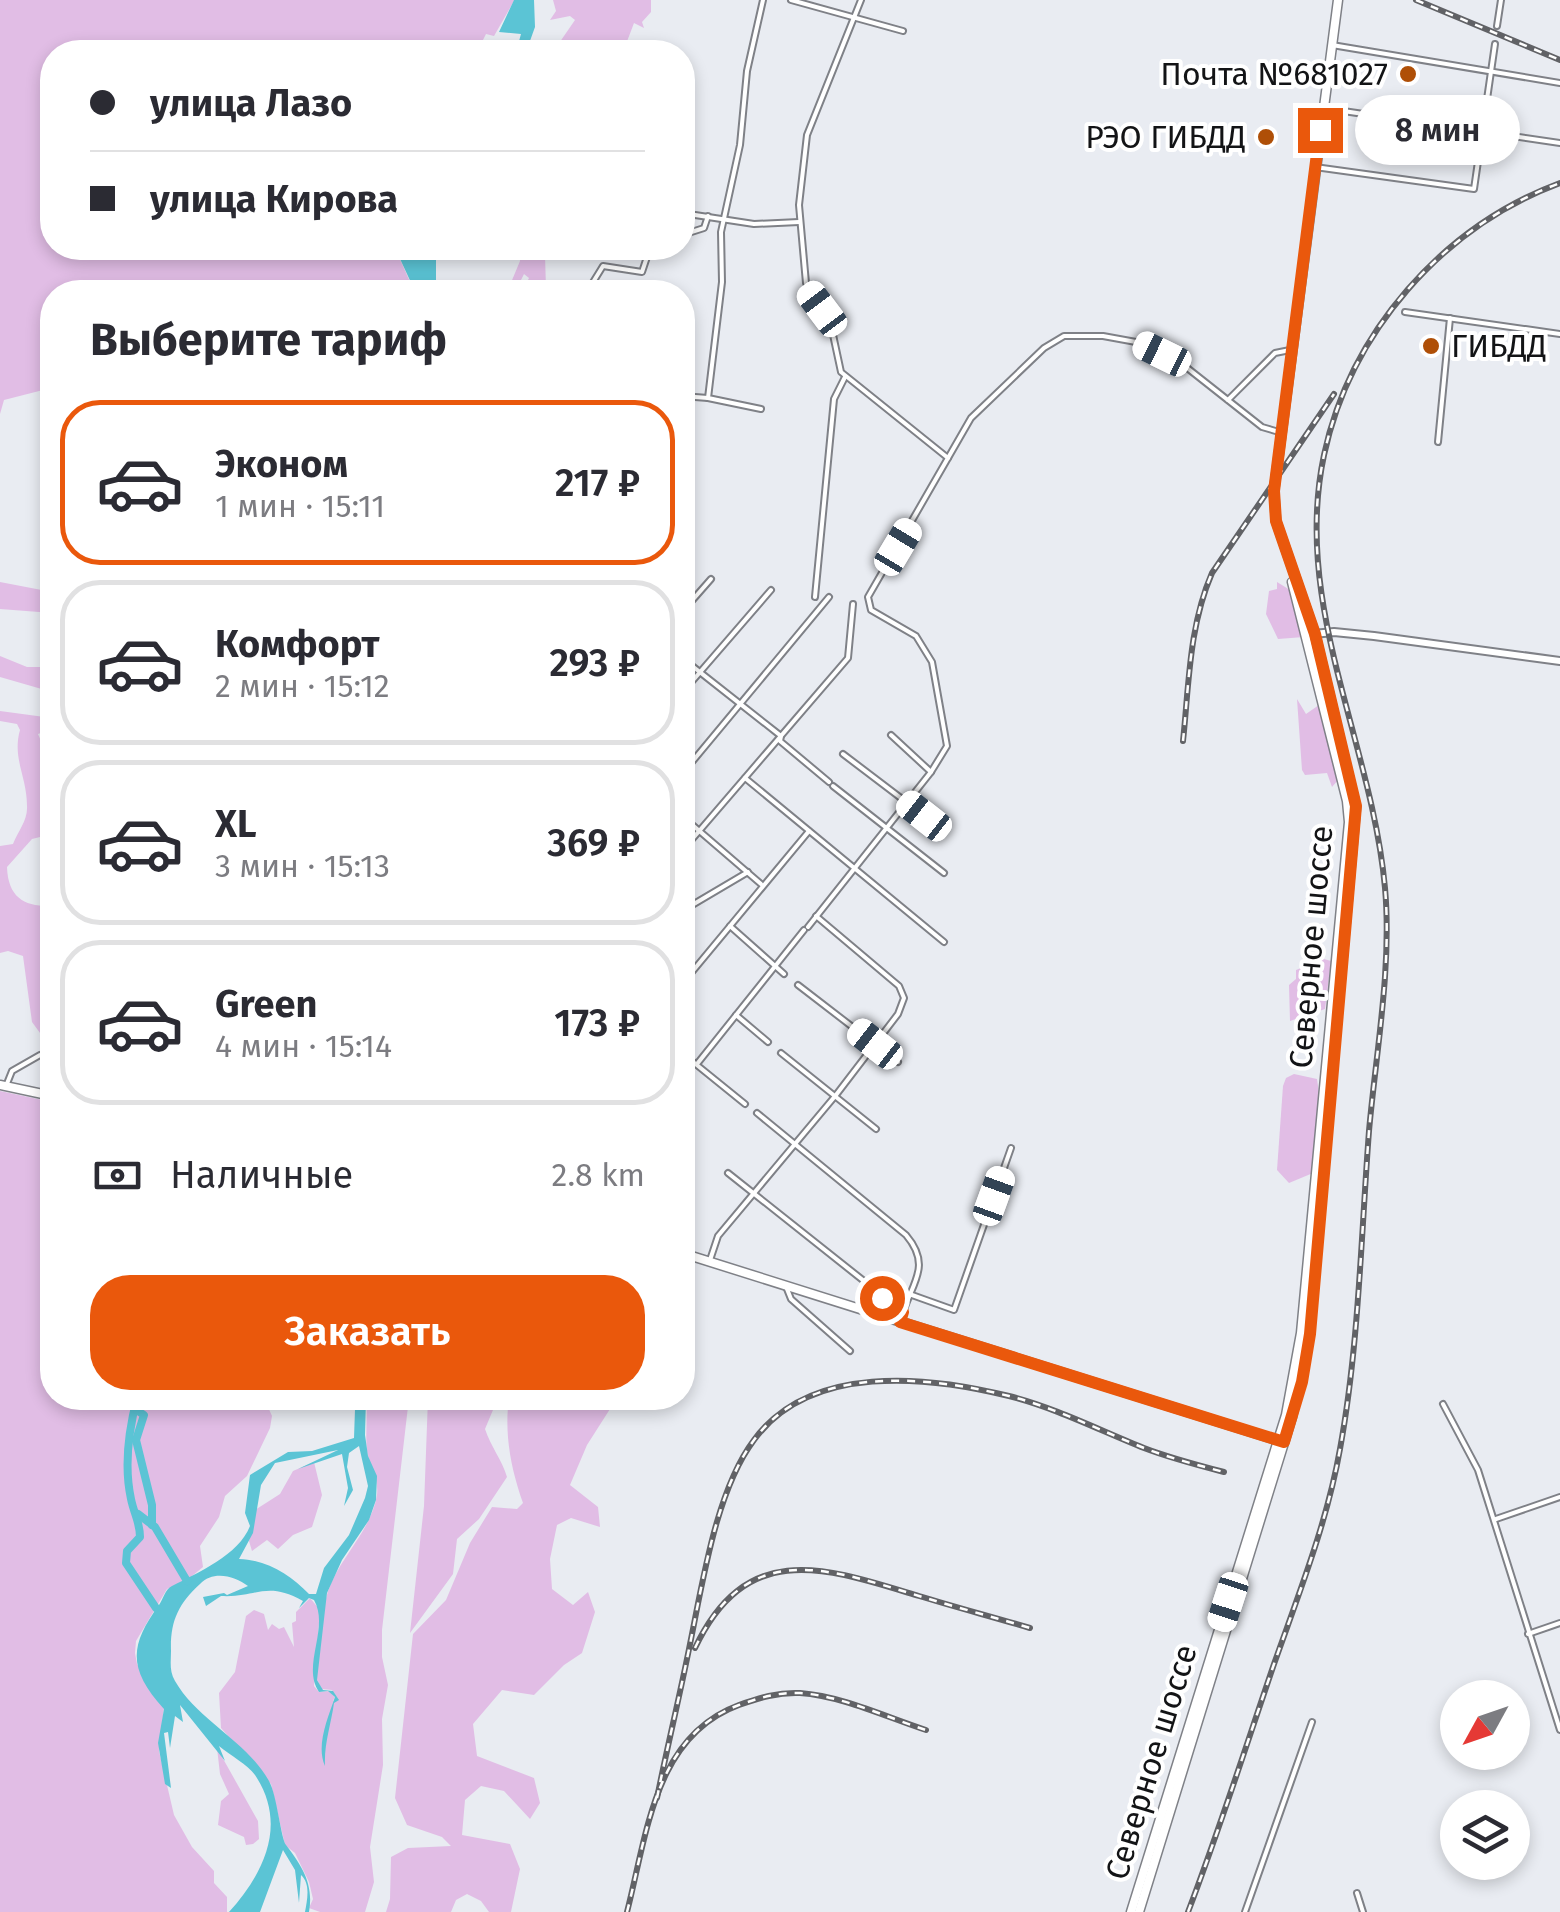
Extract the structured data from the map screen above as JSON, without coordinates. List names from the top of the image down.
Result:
{
  "streets": {
    "main road": ["Северное шоссе"]
  },
  "places": ["Почта №681027", "РЭО ГИБДД", "ГИБДД"],
  "north": "bottom left",
  "page": {
    "banner": ["улица Лазо", "улица Кирова"],
    "bubble": "8 мин",
    "heading": "Выберите тариф",
    "list": [
      {
        "name": "Эконом",
        "note": "1 мин · 15:11",
        "value": "217 ₽"
      },
      {
        "name": "Комфорт",
        "note": "2 мин · 15:12",
        "value": "293 ₽"
      },
      {
        "name": "XL",
        "note": "3 мин · 15:13",
        "value": "369 ₽"
      },
      {
        "name": "Green",
        "note": "4 мин · 15:14",
        "value": "173 ₽"
      }
    ],
    "pay": ["Наличные", "2.8 km"],
    "buttons": "Заказать"
  }
}
